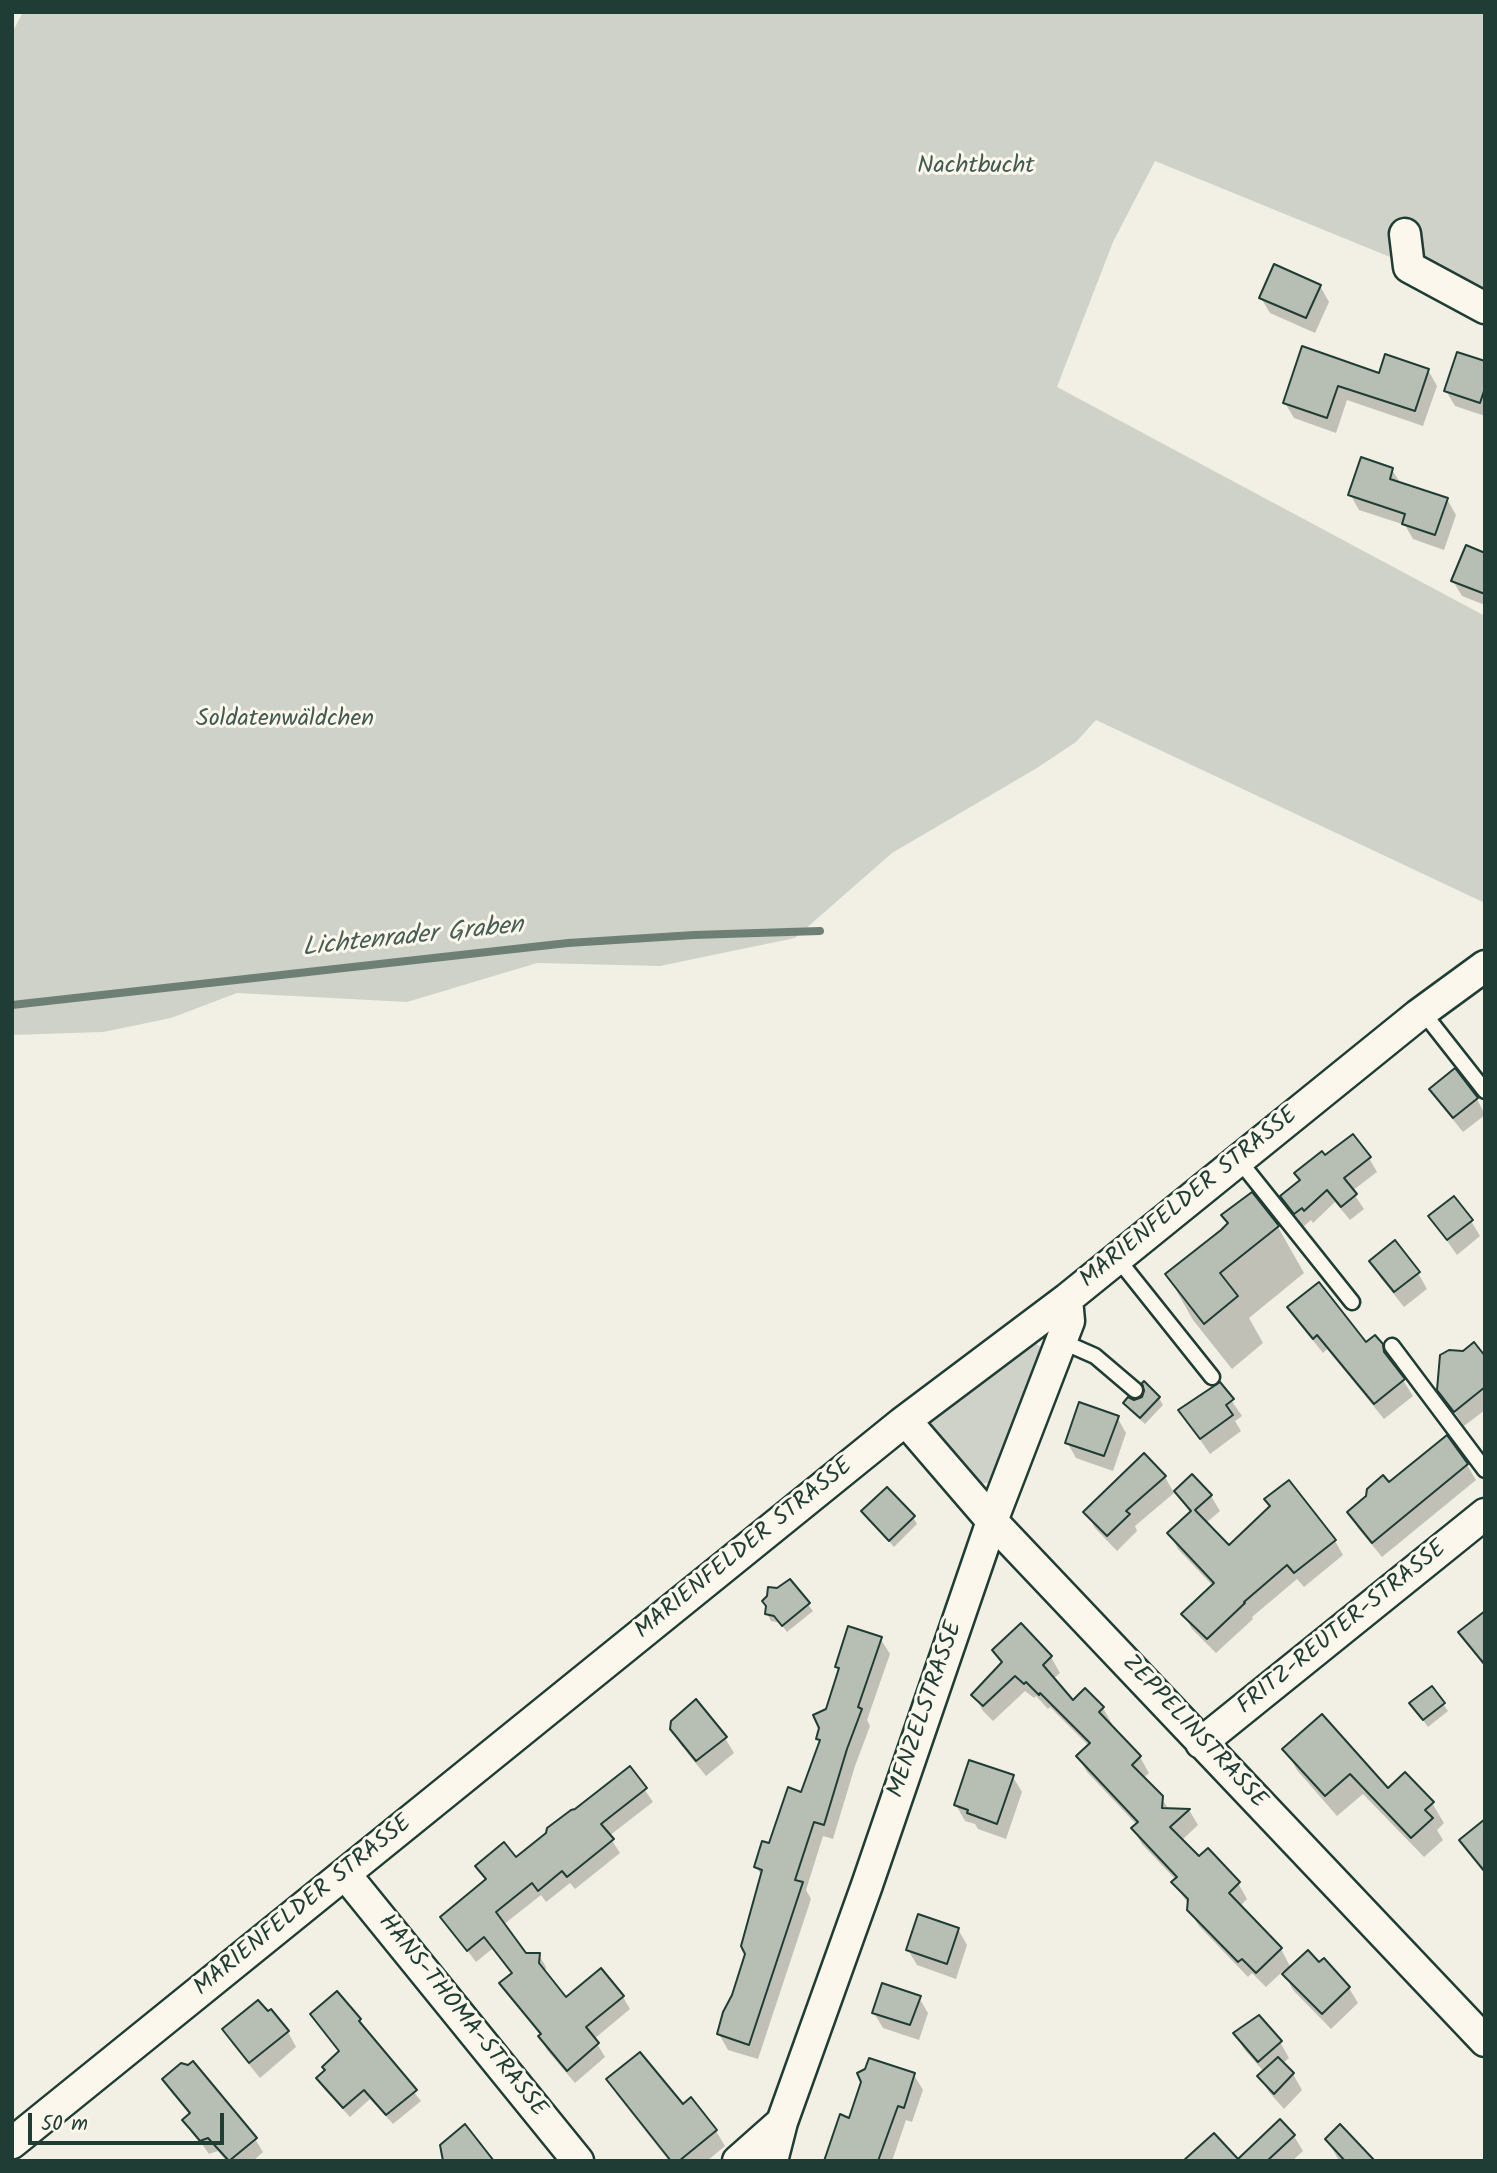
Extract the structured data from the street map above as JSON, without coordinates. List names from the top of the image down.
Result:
{
  "streets": {
    "street": [
      "MARIENFELDER STRASSE",
      "FRITZ-REUTER-STRASSE",
      "MENZELSTRASSE",
      "ZEPPELINSTRASSE",
      "HANS-THOMA-STRASSE"
    ]
  },
  "crossings": [
    ["MARIENFELDER STRASSE", "MENZELSTRASSE"],
    ["MARIENFELDER STRASSE", "ZEPPELINSTRASSE"],
    ["MARIENFELDER STRASSE", "HANS-THOMA-STRASSE"],
    ["FRITZ-REUTER-STRASSE", "ZEPPELINSTRASSE"],
    ["MENZELSTRASSE", "ZEPPELINSTRASSE"]
  ],
  "water": ["Lichtenrader Graben"],
  "parks": ["Nachtbucht", "Soldatenwäldchen"],
  "scale_bar": "50 m"
}
